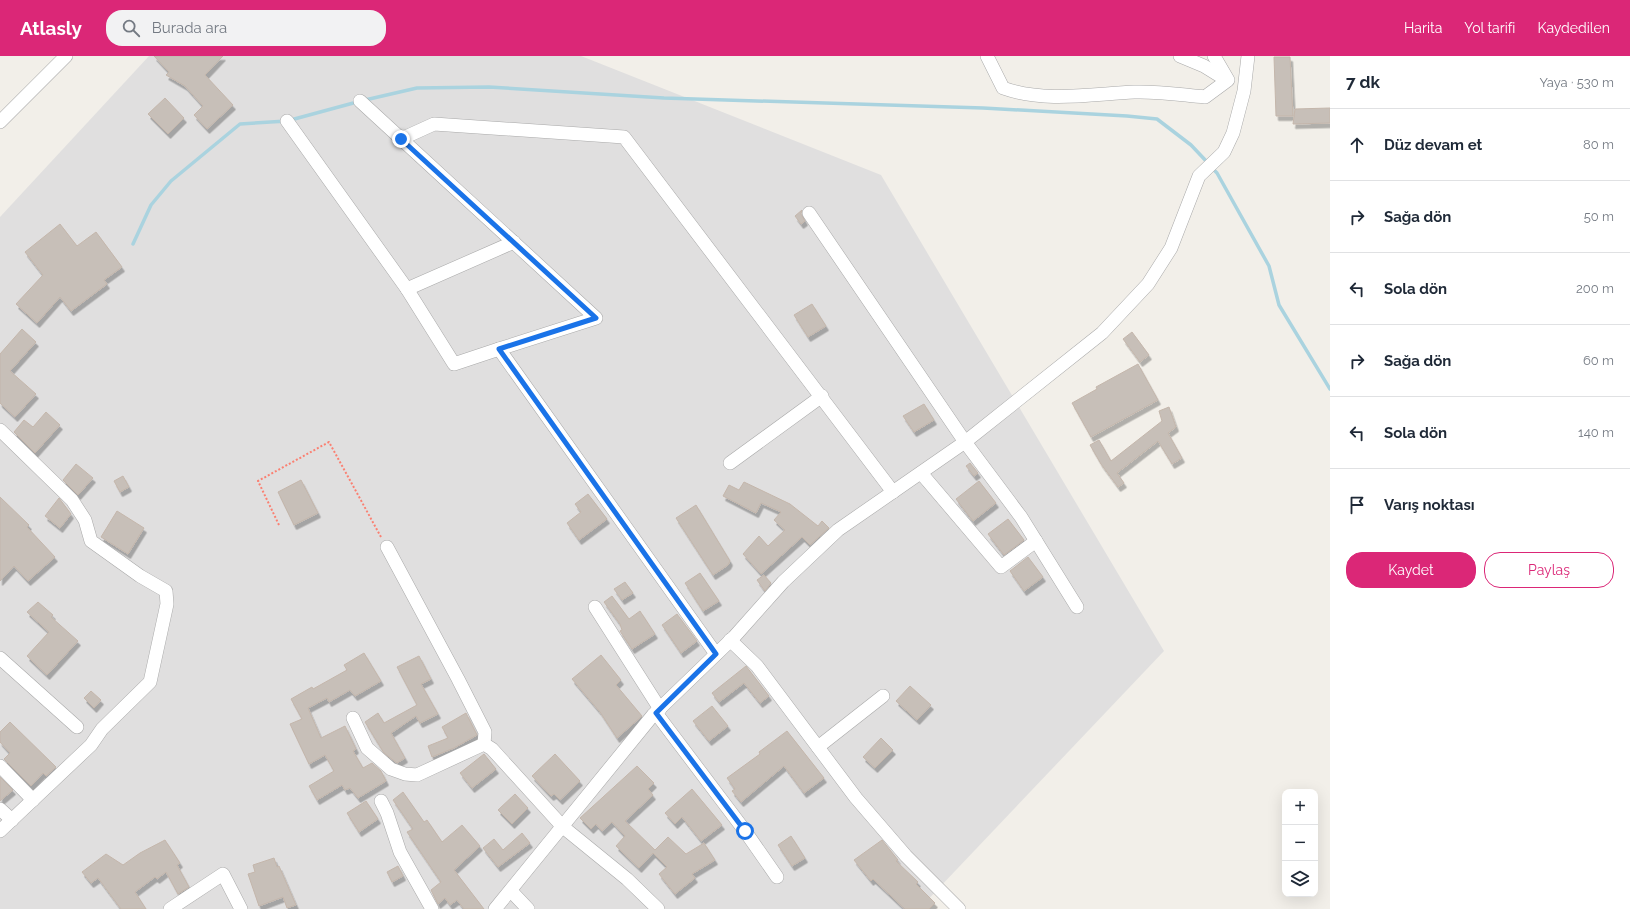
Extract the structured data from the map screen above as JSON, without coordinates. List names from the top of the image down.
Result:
{
  "page": {
    "header": "Atlasly",
    "search": "Burada ara",
    "nav": ["Harita", "Yol tarifi", "Kaydedilen"],
    "heading": ["7 dk", "Yaya · 530 m"],
    "list": [
      ["Düz devam et", "80 m"],
      ["Sağa dön", "50 m"],
      ["Sola dön", "200 m"],
      ["Sağa dön", "60 m"],
      ["Sola dön", "140 m"],
      "Varış noktası"
    ],
    "buttons": ["Kaydet", "Paylaş"],
    "map_buttons": ["+", "−"]
  }
}
